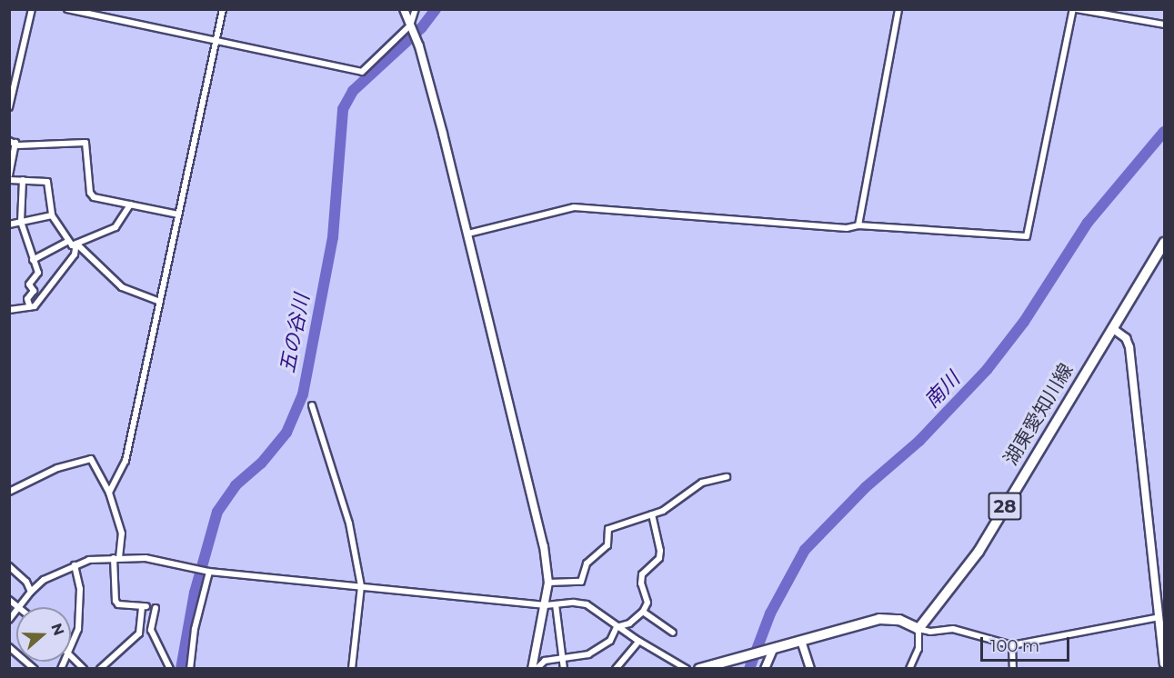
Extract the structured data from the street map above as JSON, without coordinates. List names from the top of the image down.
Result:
{
  "streets": {
    "main road": ["湖東愛知川線", "28"]
  },
  "water": ["五の谷川", "南川"],
  "scale_bar": "100 m",
  "north": "right"
}
